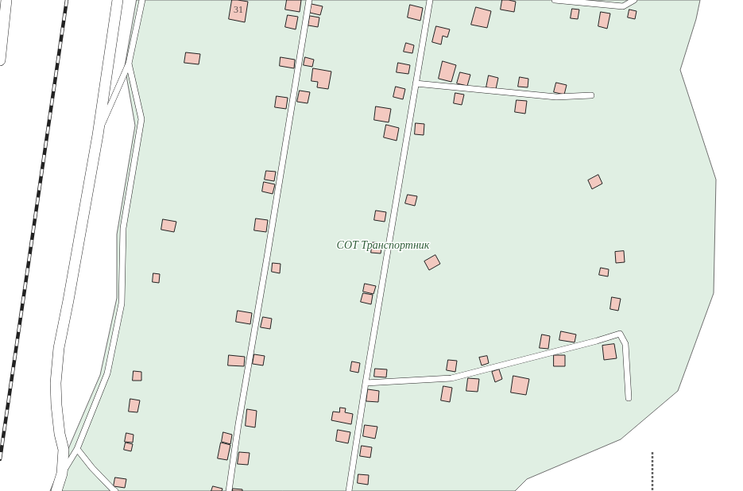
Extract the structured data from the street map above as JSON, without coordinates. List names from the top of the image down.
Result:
{
  "parks": ["СОТ Транспортник"],
  "house_numbers": ["31"]
}
